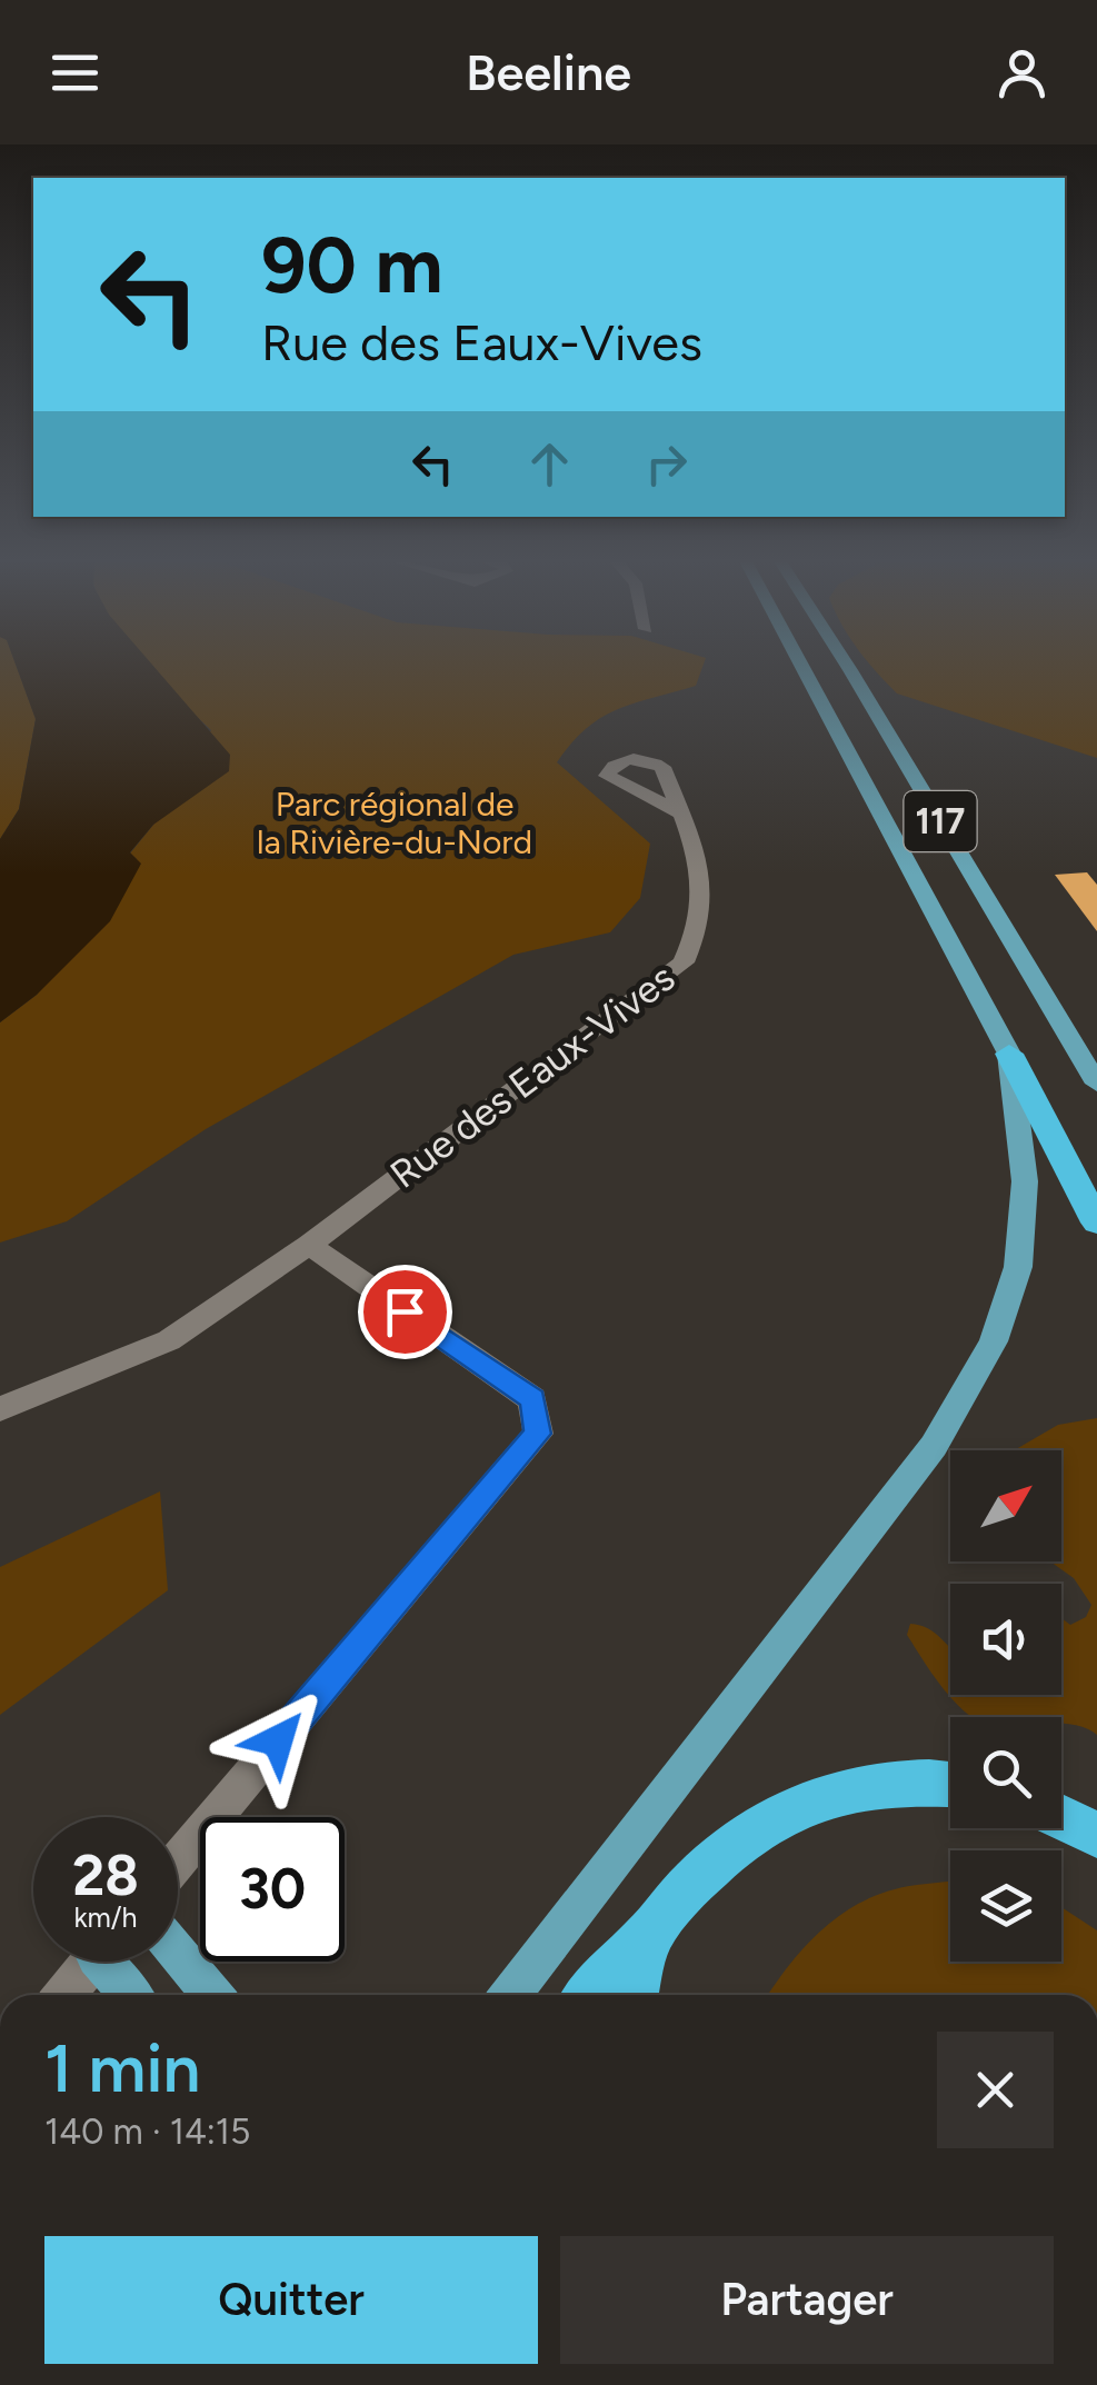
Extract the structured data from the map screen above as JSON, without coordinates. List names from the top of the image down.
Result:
{
  "streets": {
    "main road": ["117"],
    "street": ["Rue des Eaux-Vives"]
  },
  "parks": ["Parc régional de la Rivière-du-Nord"],
  "north": "top right",
  "page": {
    "header": "Beeline",
    "turn": ["90 m", "Rue des Eaux-Vives"],
    "speed": "28 km/h",
    "limit": "30",
    "heading": ["1 min", "140 m · 14:15"],
    "buttons": ["Quitter", "Partager"]
  }
}
